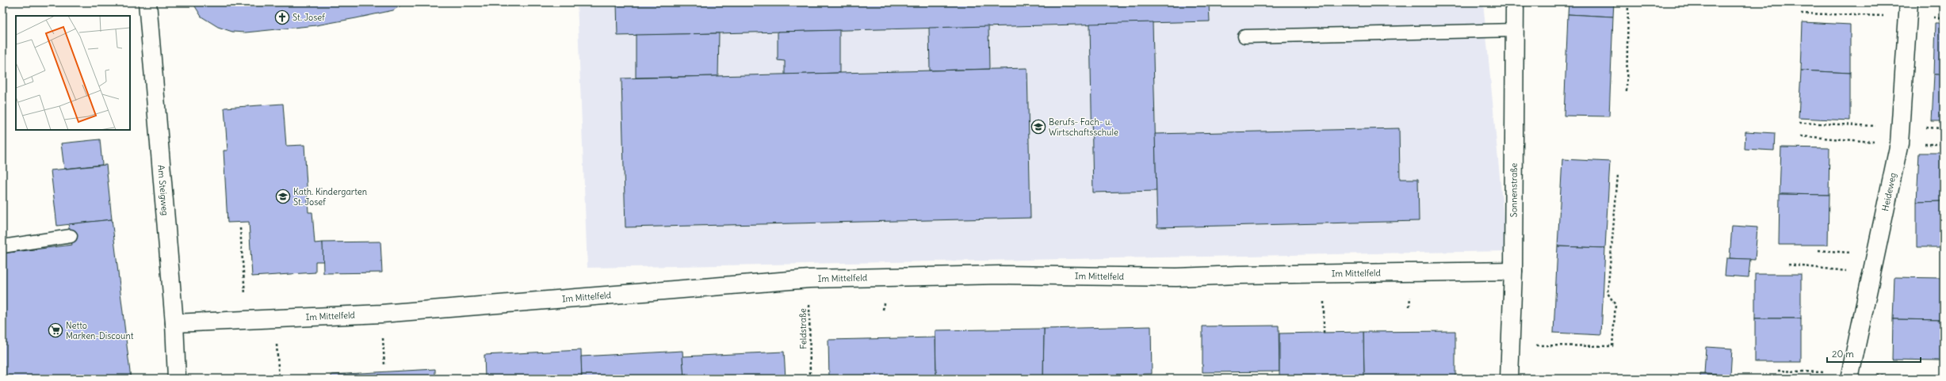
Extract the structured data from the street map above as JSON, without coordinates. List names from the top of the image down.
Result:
{
  "streets": {
    "street": [
      "Am Steigweg",
      "Sonnenstraße",
      "Heideweg",
      "Im Mittelfeld"
    ],
    "path": ["Feldstraße"]
  },
  "crossings": [
    ["Am Steigweg", "Im Mittelfeld"],
    ["Sonnenstraße", "Im Mittelfeld"],
    ["Im Mittelfeld", "Feldstraße"]
  ],
  "places": {
    "church": ["St. Josef"],
    "school or university": ["Berufs- Fach- u. Wirtschaftsschule", "Kath. Kindergarten St. Josef"],
    "supermarket": ["Netto Marken-Discount"]
  },
  "scale_bar": "20 m"
}
